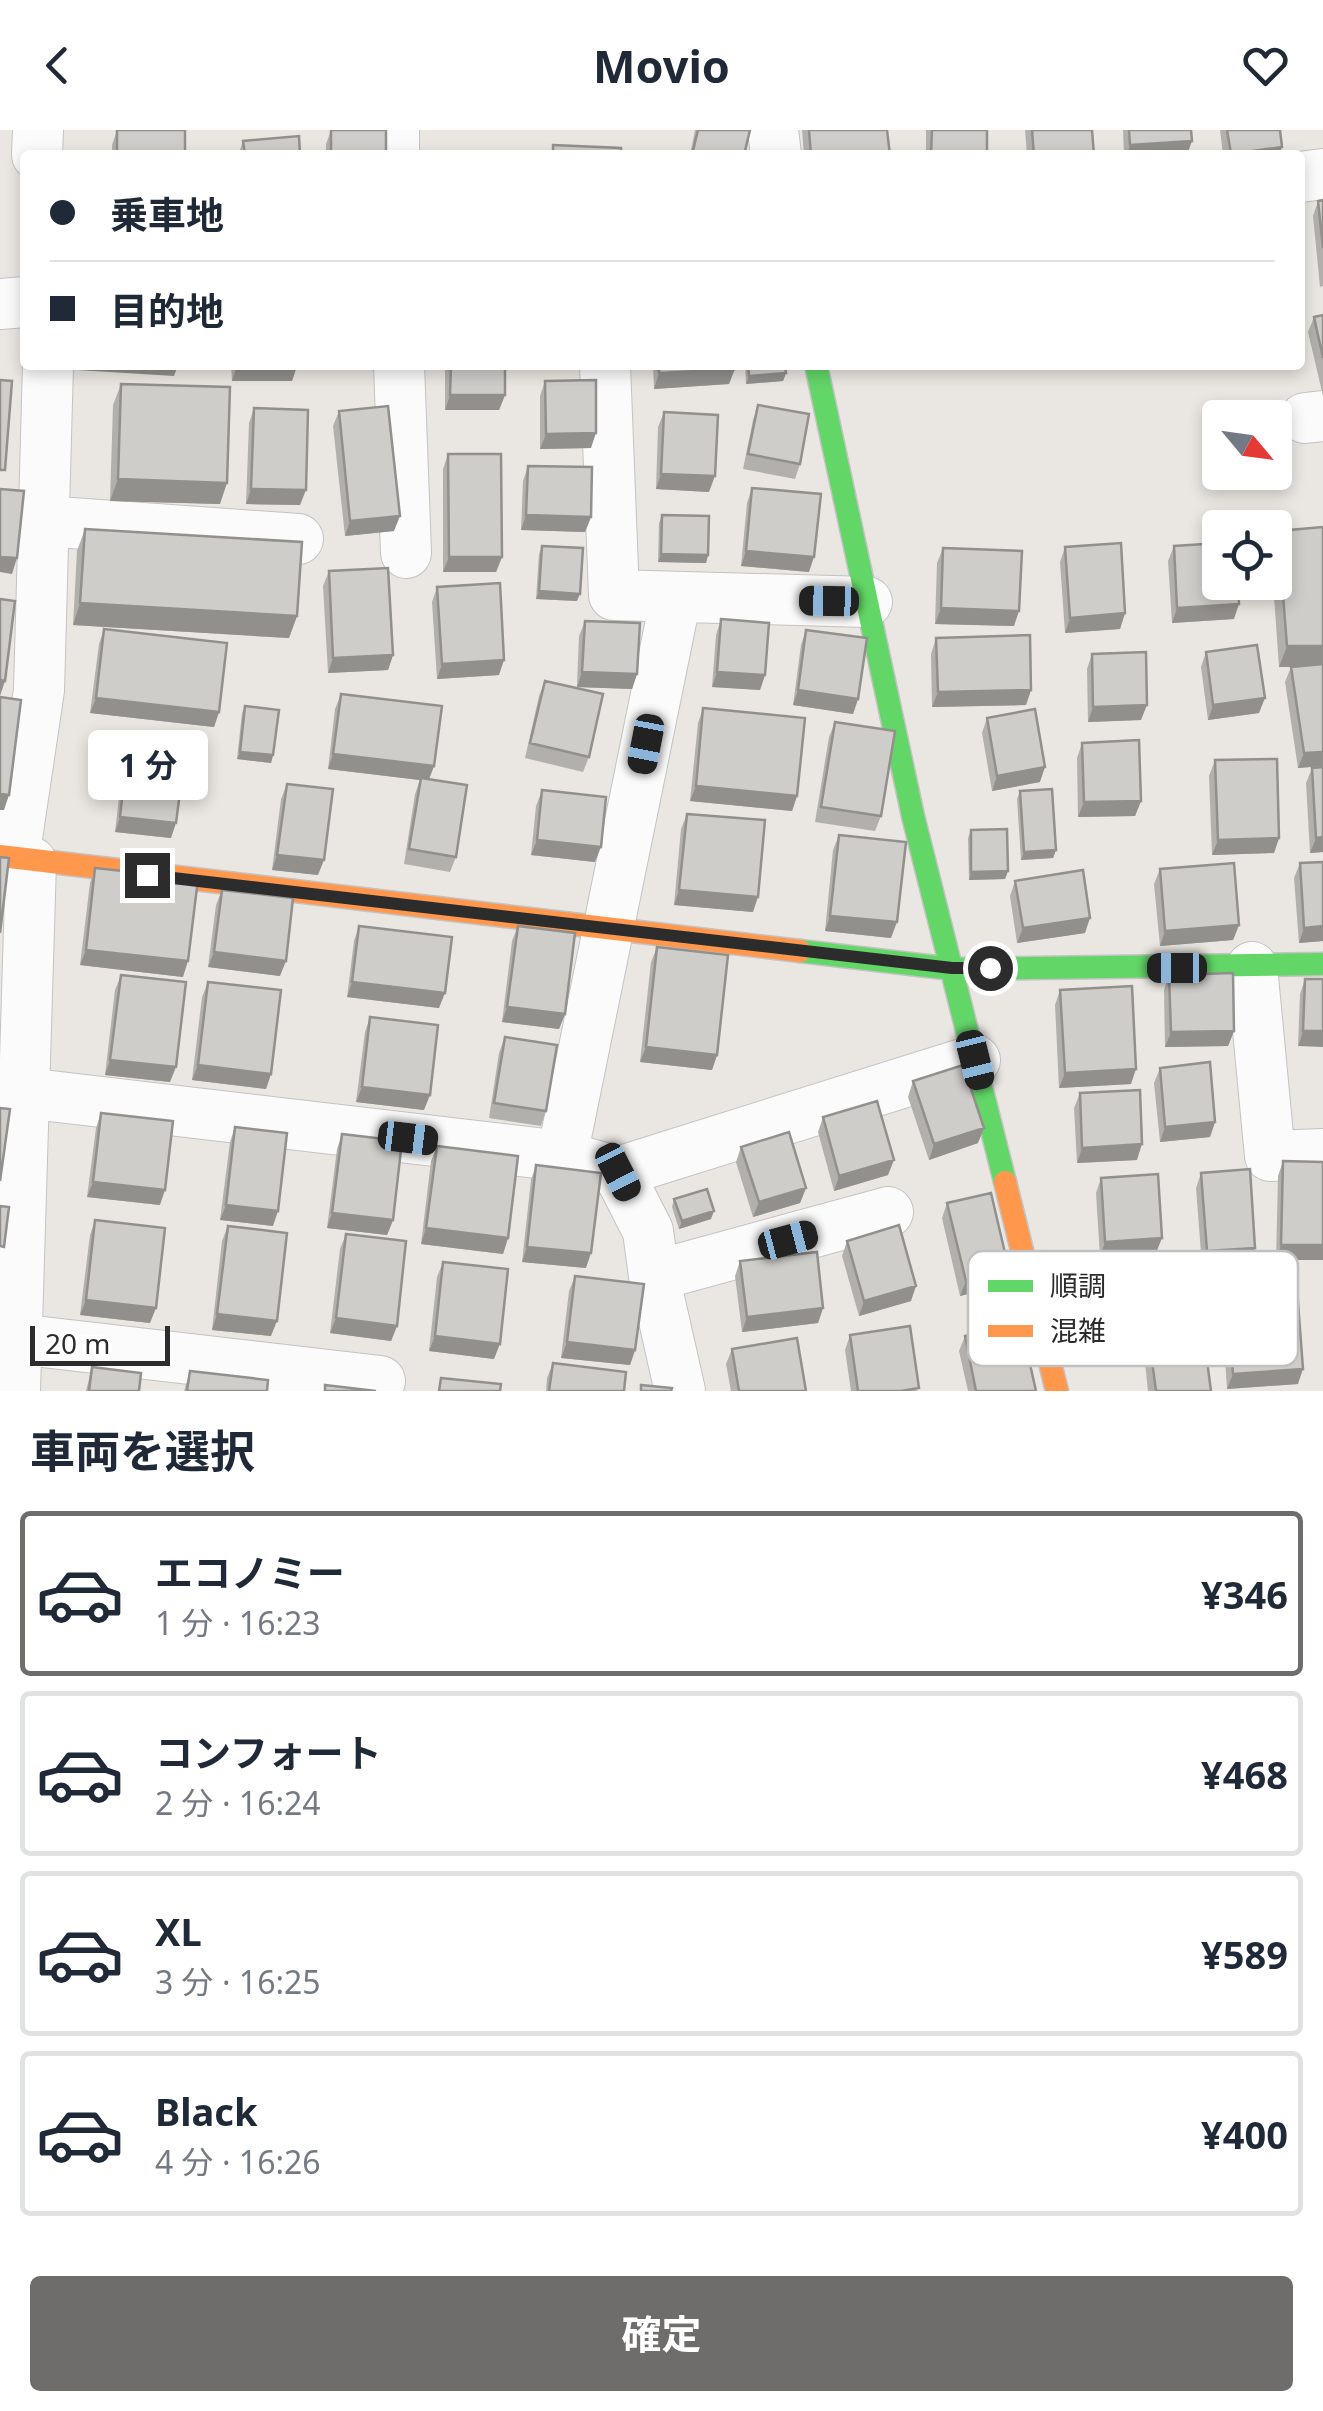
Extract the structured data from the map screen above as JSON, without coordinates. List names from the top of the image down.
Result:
{
  "legend": ["順調", "混雑"],
  "scale_bar": "20 m",
  "north": "bottom right",
  "page": {
    "header": "Movio",
    "banner": ["乗車地", "目的地"],
    "bubble": "1 分",
    "scale": "20 m",
    "heading": "車両を選択",
    "list": [
      {
        "name": "エコノミー",
        "note": "1 分 · 16:23",
        "value": "¥346"
      },
      {
        "name": "コンフォート",
        "note": "2 分 · 16:24",
        "value": "¥468"
      },
      {
        "name": "XL",
        "note": "3 分 · 16:25",
        "value": "¥589"
      },
      {
        "name": "Black",
        "note": "4 分 · 16:26",
        "value": "¥400"
      }
    ],
    "buttons": "確定"
  }
}
